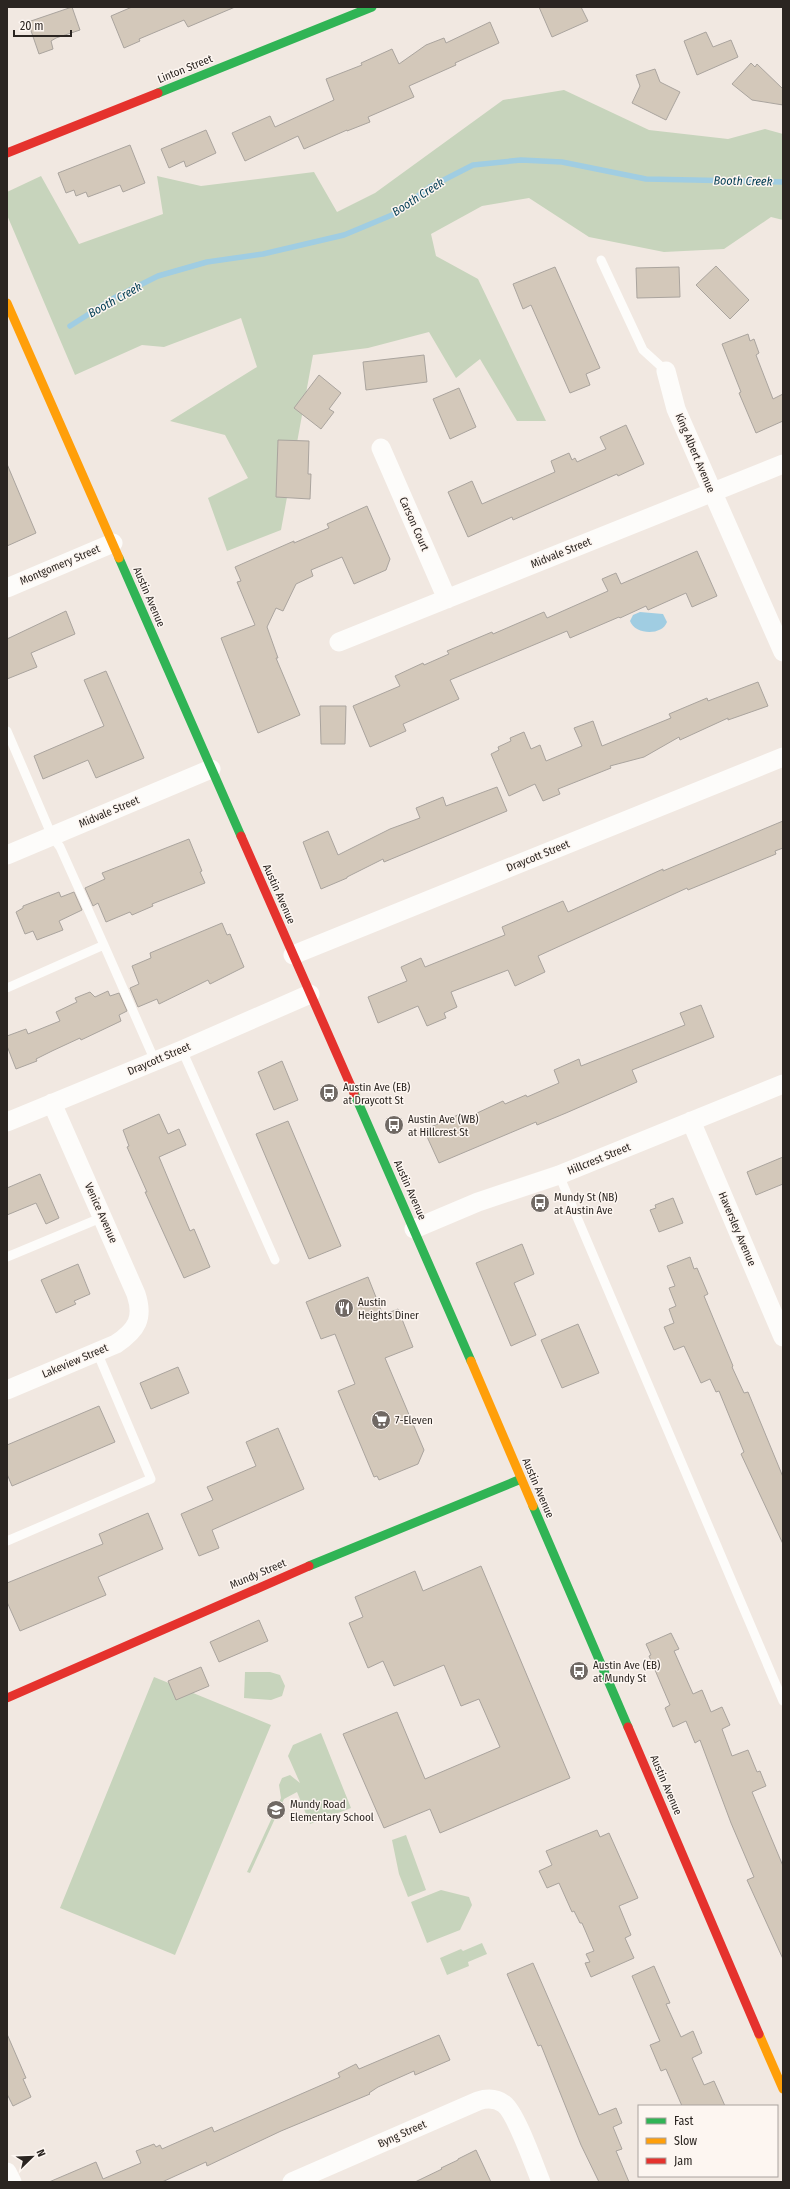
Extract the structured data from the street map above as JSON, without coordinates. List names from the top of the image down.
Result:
{
  "streets": {
    "main road": ["Linton Street", "Austin Avenue", "Mundy Street"],
    "street": [
      "King Albert Avenue",
      "Carson Court",
      "Midvale Street",
      "Montgomery Street",
      "Draycott Street",
      "Hillcrest Street",
      "Venice Avenue",
      "Haversley Avenue",
      "Lakeview Street",
      "Byng Street"
    ]
  },
  "crossings": [
    ["King Albert Avenue", "Midvale Street"],
    ["Carson Court", "Midvale Street"],
    ["Midvale Street", "Austin Avenue"],
    ["Montgomery Street", "Austin Avenue"],
    ["Austin Avenue", "Draycott Street"],
    ["Austin Avenue", "Hillcrest Street"],
    ["Austin Avenue", "Mundy Street"],
    ["Draycott Street", "Venice Avenue"],
    ["Hillcrest Street", "Haversley Avenue"],
    ["Venice Avenue", "Lakeview Street"]
  ],
  "water": ["Booth Creek"],
  "places": {
    "bus stop": [
      "Austin Ave (EB) at Draycott St",
      "Austin Ave (WB) at Hillcrest St",
      "Mundy St (NB) at Austin Ave",
      "Austin Ave (EB) at Mundy St"
    ],
    "restaurant": ["Austin Heights Diner"],
    "supermarket": ["7-Eleven"],
    "school or university": ["Mundy Road Elementary School"]
  },
  "legend": ["Fast", "Slow", "Jam"],
  "scale_bar": "20 m",
  "north": "top right"
}
